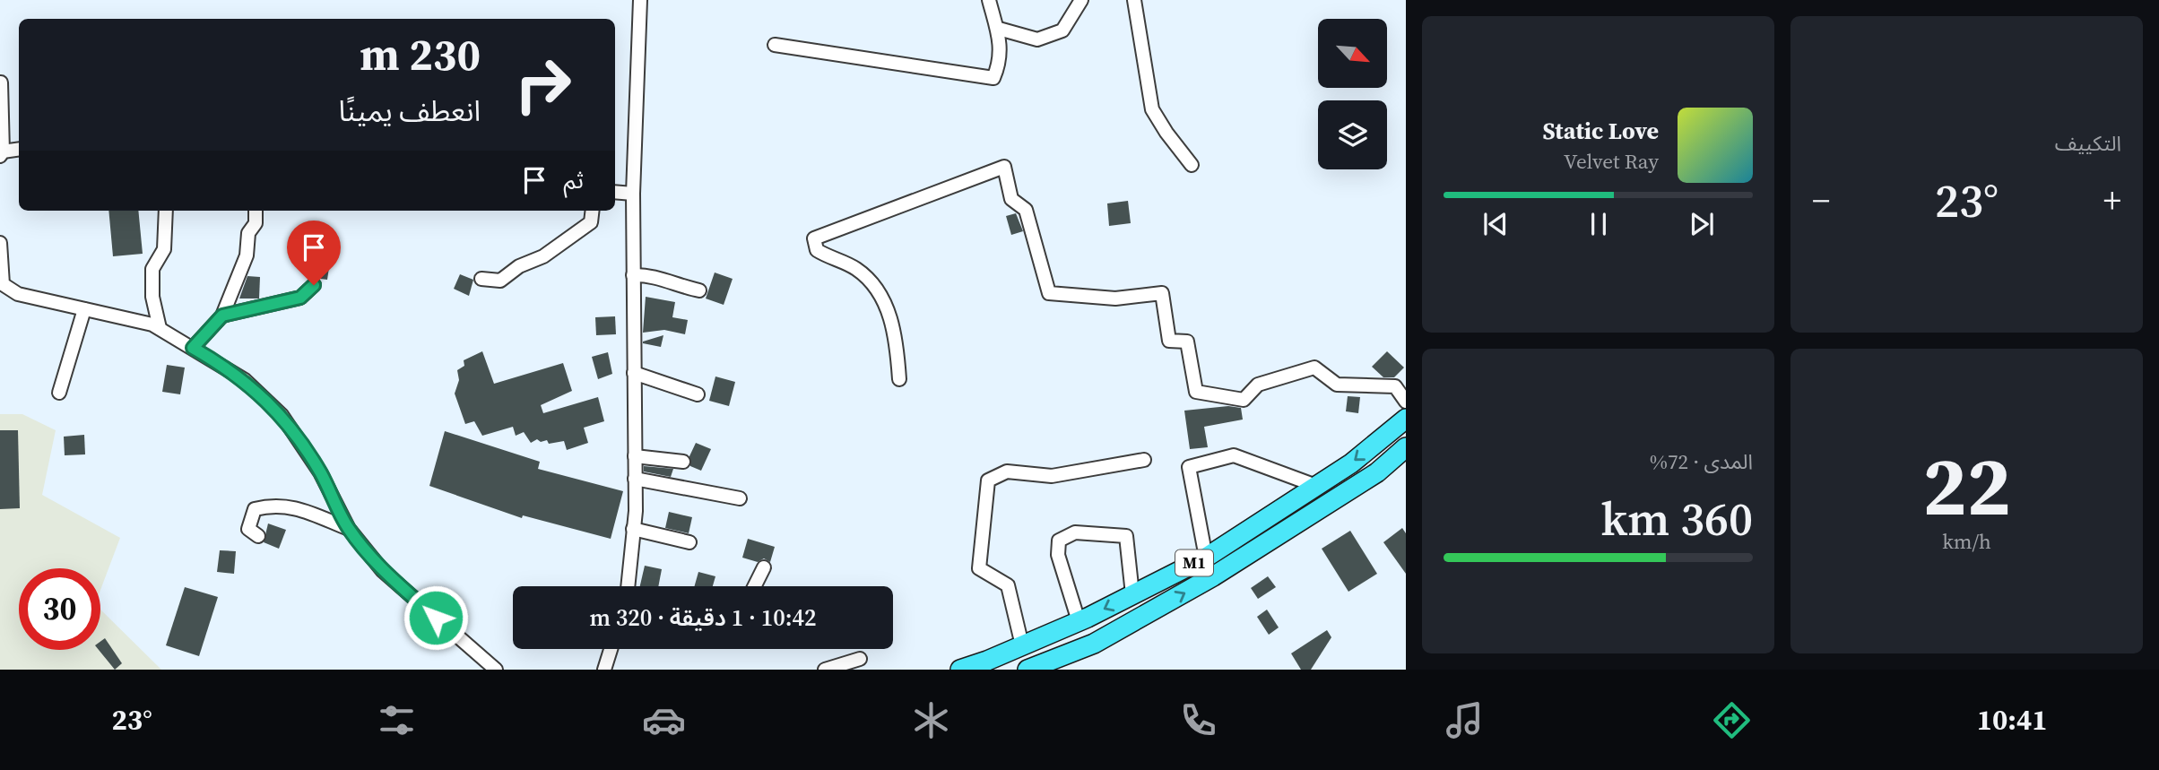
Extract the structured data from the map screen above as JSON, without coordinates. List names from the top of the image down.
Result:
{
  "streets": {
    "highway": ["M1"]
  },
  "north": "bottom right",
  "page": {
    "tile": [
      "التكييف",
      ["22", "km/h"],
      ["المدى · 72%", "360 km"]
    ],
    "turn": ["230 m", "انعطف يمينًا"],
    "song": ["Static Love", "Velvet Ray"],
    "then": "ثم",
    "heat": ["−", "23°", "+"],
    "limit": "30",
    "trip": "10:42 · 1 دقيقة · 320 m",
    "tabs": ["10:41", "23°"]
  }
}
